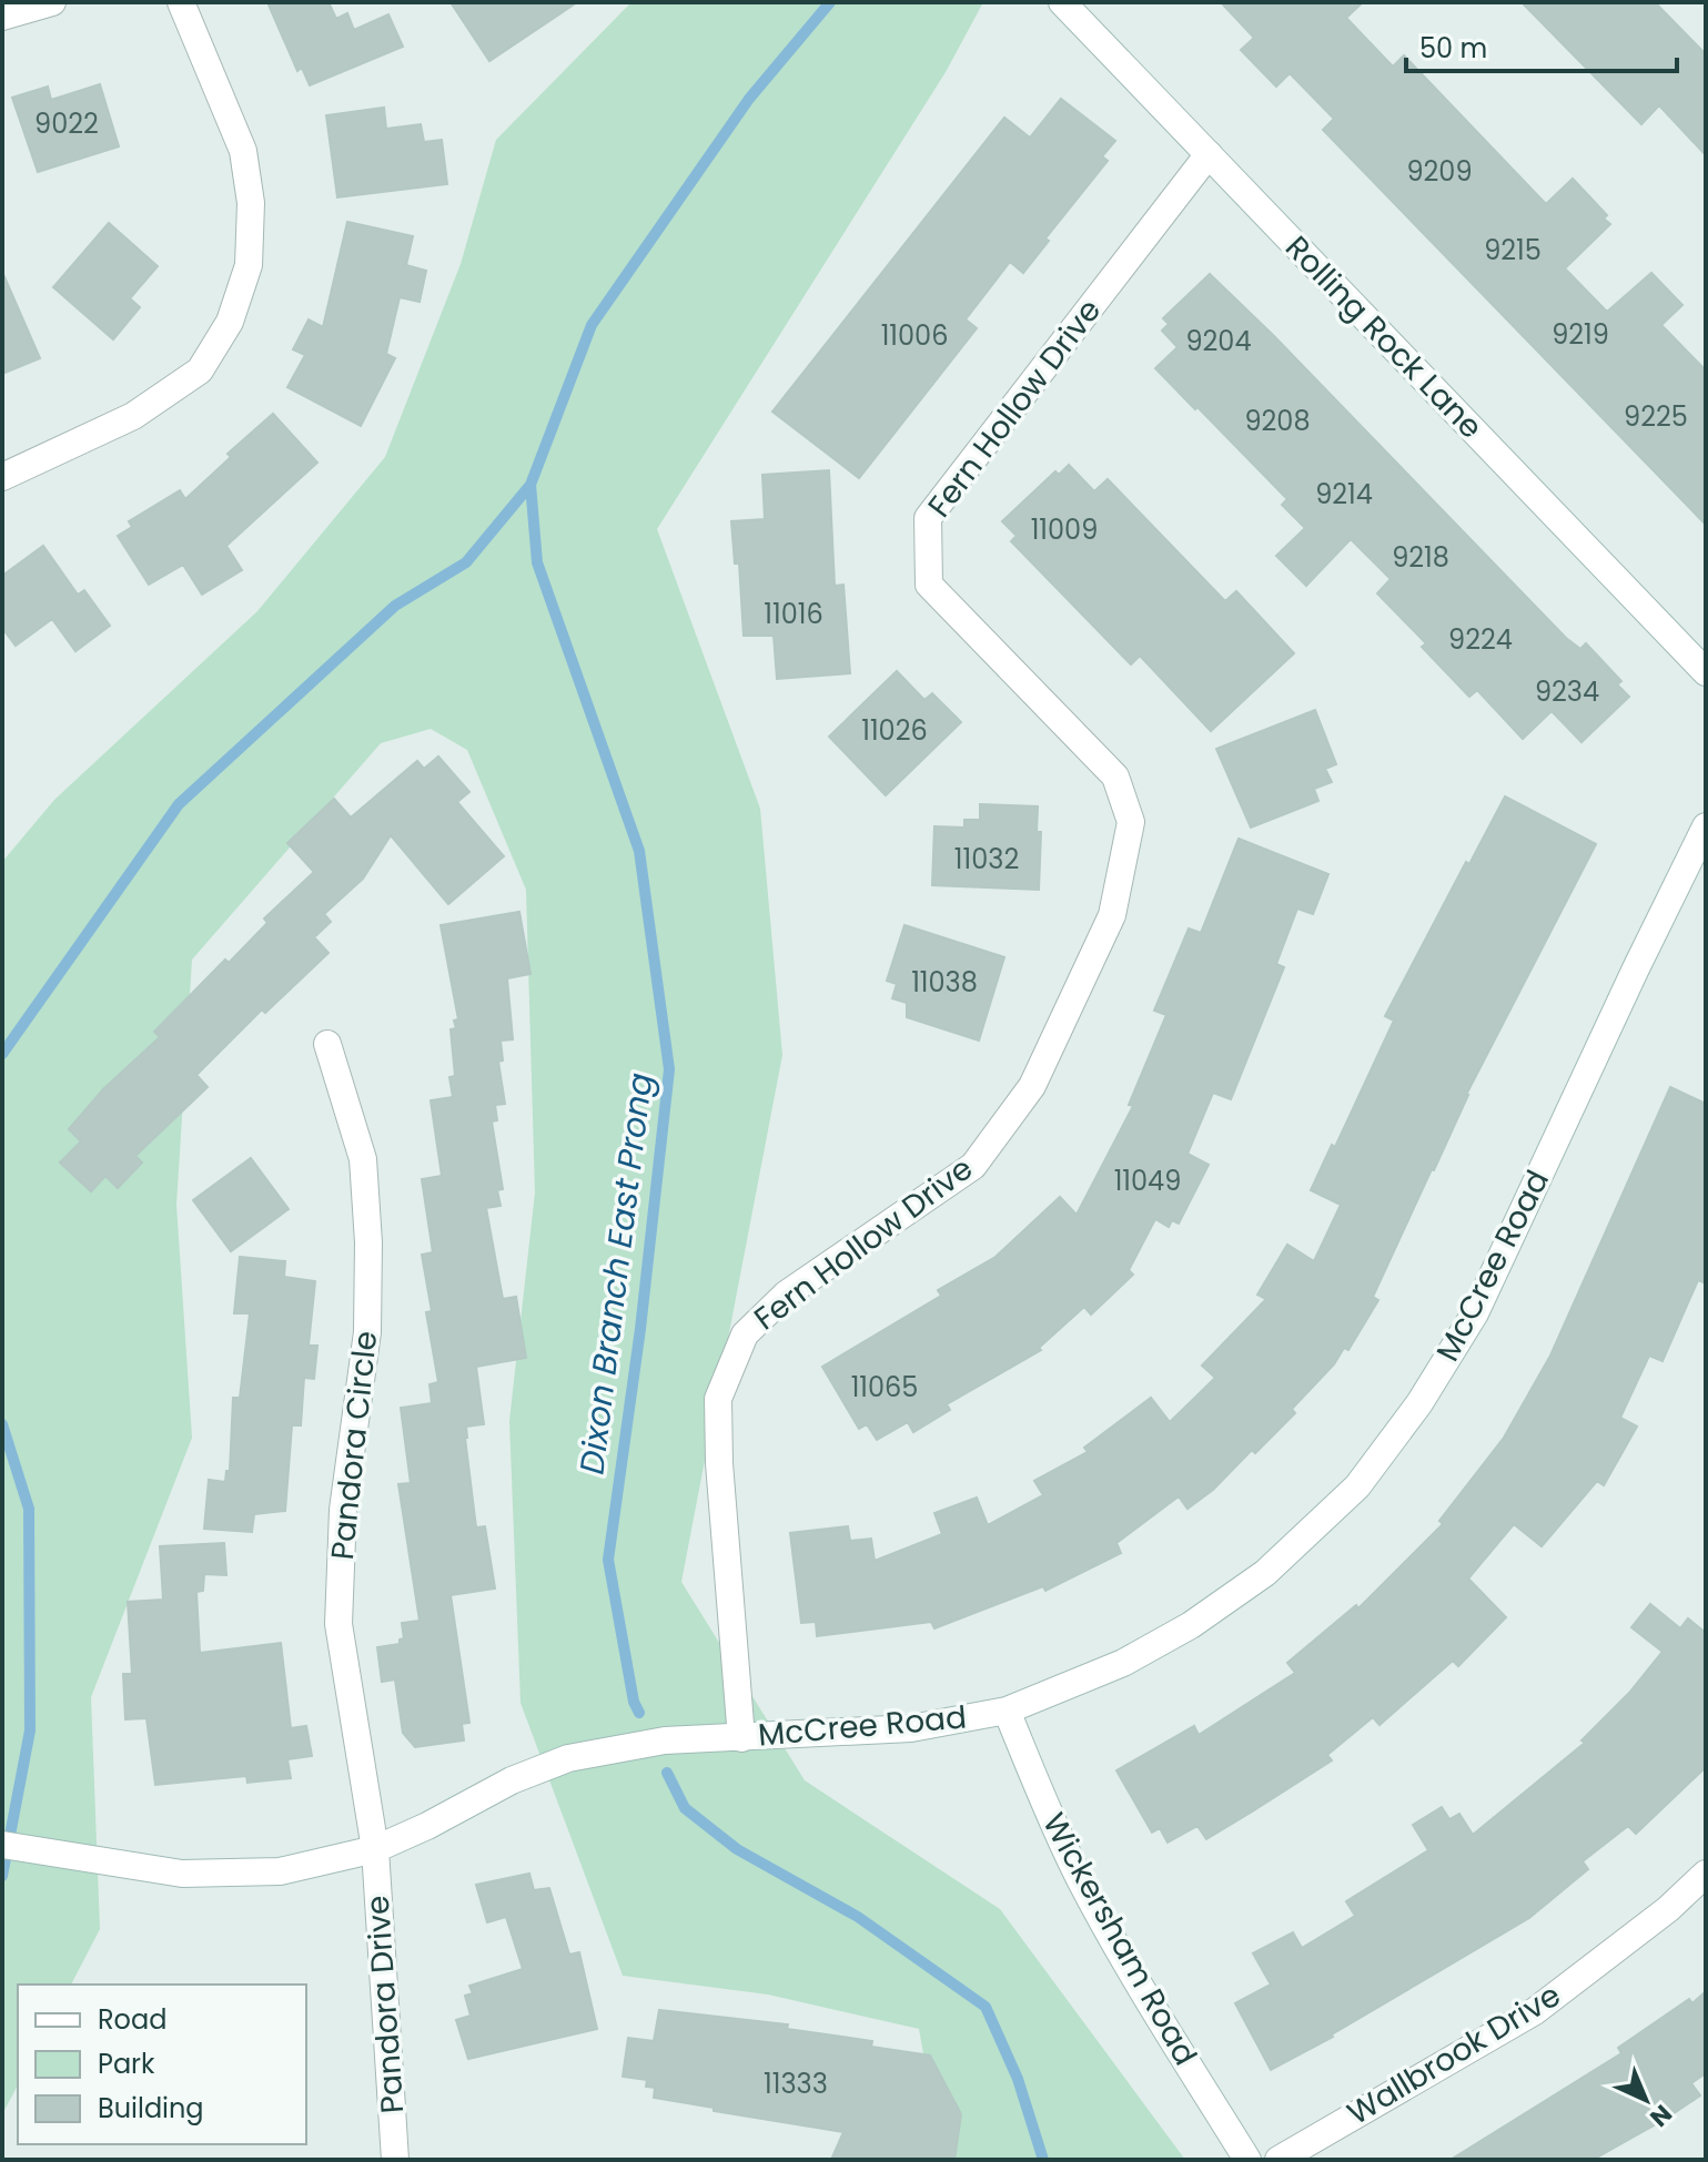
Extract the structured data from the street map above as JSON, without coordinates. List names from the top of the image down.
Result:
{
  "streets": {
    "street": [
      "Rolling Rock Lane",
      "Fern Hollow Drive",
      "McCree Road",
      "Pandora Circle",
      "Wickersham Road",
      "Pandora Drive",
      "Wallbrook Drive"
    ]
  },
  "crossings": [
    ["Rolling Rock Lane", "Fern Hollow Drive"],
    ["Fern Hollow Drive", "McCree Road"],
    ["McCree Road", "Pandora Circle"],
    ["McCree Road", "Wickersham Road"],
    ["McCree Road", "Pandora Drive"],
    ["Pandora Circle", "Pandora Drive"]
  ],
  "water": ["Dixon Branch East Prong"],
  "house_numbers": [
    "9022",
    "9209",
    "9215",
    "9219",
    "11006",
    "9204",
    "9225",
    "9208",
    "9214",
    "11009",
    "9218",
    "11016",
    "9224",
    "9234",
    "11026",
    "11032",
    "11038",
    "11049",
    "11065",
    "11333"
  ],
  "legend": ["Road", "Park", "Building"],
  "scale_bar": "50 m",
  "north": "bottom right"
}
